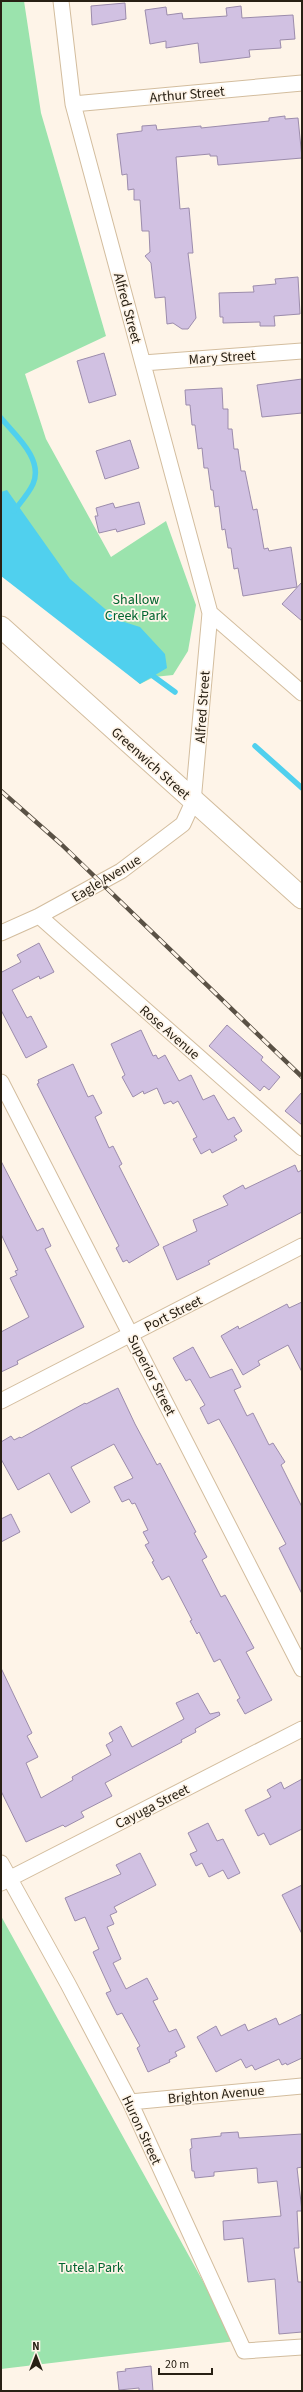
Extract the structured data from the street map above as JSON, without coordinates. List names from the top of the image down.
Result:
{
  "streets": {
    "street": [
      "Arthur Street",
      "Alfred Street",
      "Mary Street",
      "Greenwich Street",
      "Eagle Avenue",
      "Rose Avenue",
      "Port Street",
      "Superior Street",
      "Cayuga Street",
      "Brighton Avenue",
      "Huron Street"
    ]
  },
  "crossings": [
    ["Arthur Street", "Alfred Street"],
    ["Alfred Street", "Mary Street"],
    ["Alfred Street", "Greenwich Street"],
    ["Alfred Street", "Eagle Avenue"],
    ["Greenwich Street", "Eagle Avenue"],
    ["Eagle Avenue", "Rose Avenue"],
    ["Port Street", "Superior Street"],
    ["Cayuga Street", "Huron Street"],
    ["Brighton Avenue", "Huron Street"]
  ],
  "parks": ["Shallow Creek Park", "Tutela Park"],
  "scale_bar": "20 m",
  "north": "top"
}
